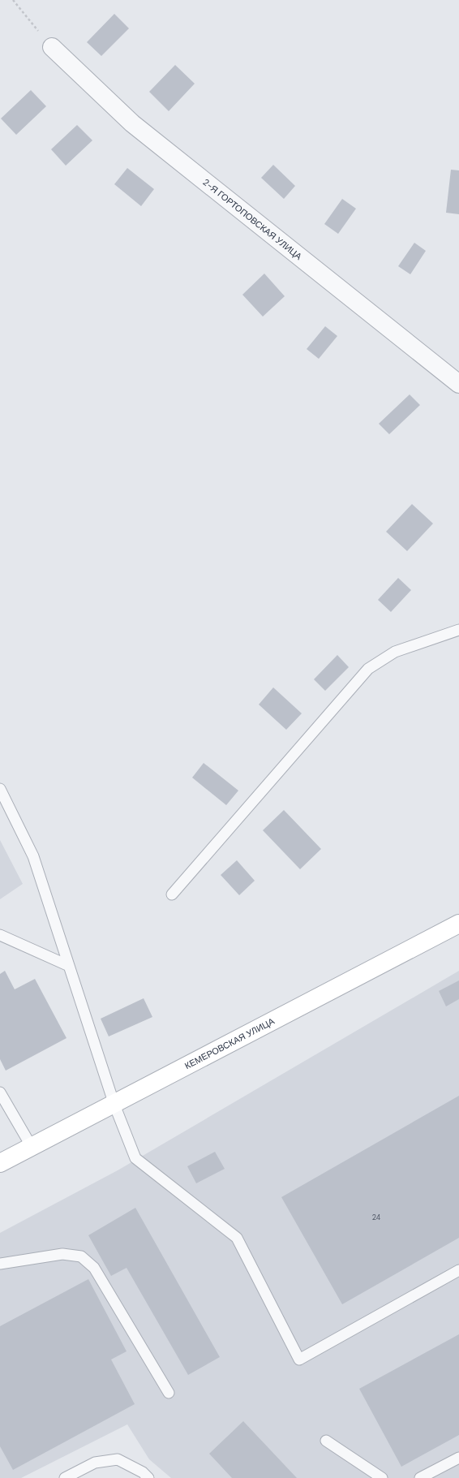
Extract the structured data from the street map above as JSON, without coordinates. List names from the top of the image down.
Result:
{
  "streets": {
    "main road": ["КЕМЕРОВСКАЯ УЛИЦА"],
    "street": ["2-Я ГОРТОПОВСКАЯ УЛИЦА"]
  },
  "house_numbers": ["24"]
}
